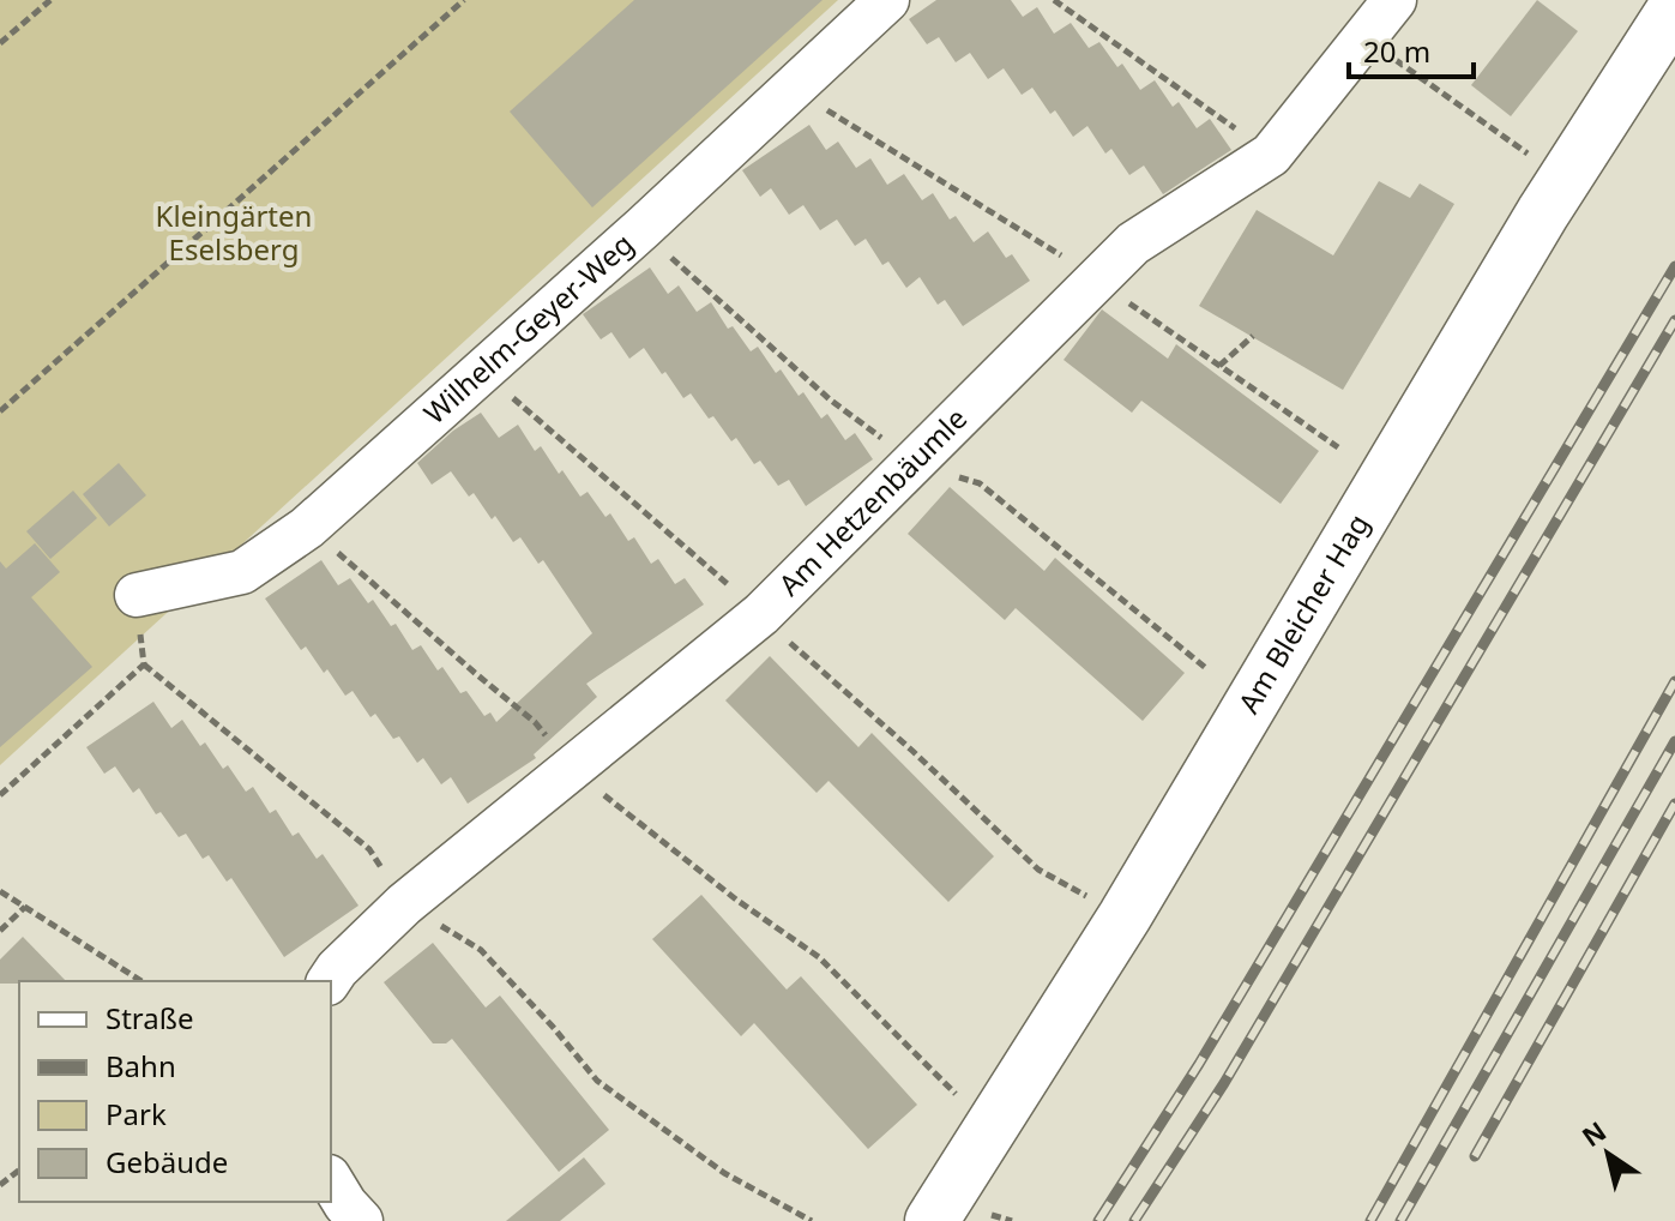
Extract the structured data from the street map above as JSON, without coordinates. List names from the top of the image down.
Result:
{
  "streets": {
    "street": ["Wilhelm-Geyer-Weg", "Am Hetzenbäumle", "Am Bleicher Hag"]
  },
  "parks": ["Kleingärten Eselsberg"],
  "legend": [
    "Straße",
    "Bahn",
    "Park",
    "Gebäude"
  ],
  "scale_bar": "20 m",
  "north": "top left"
}
